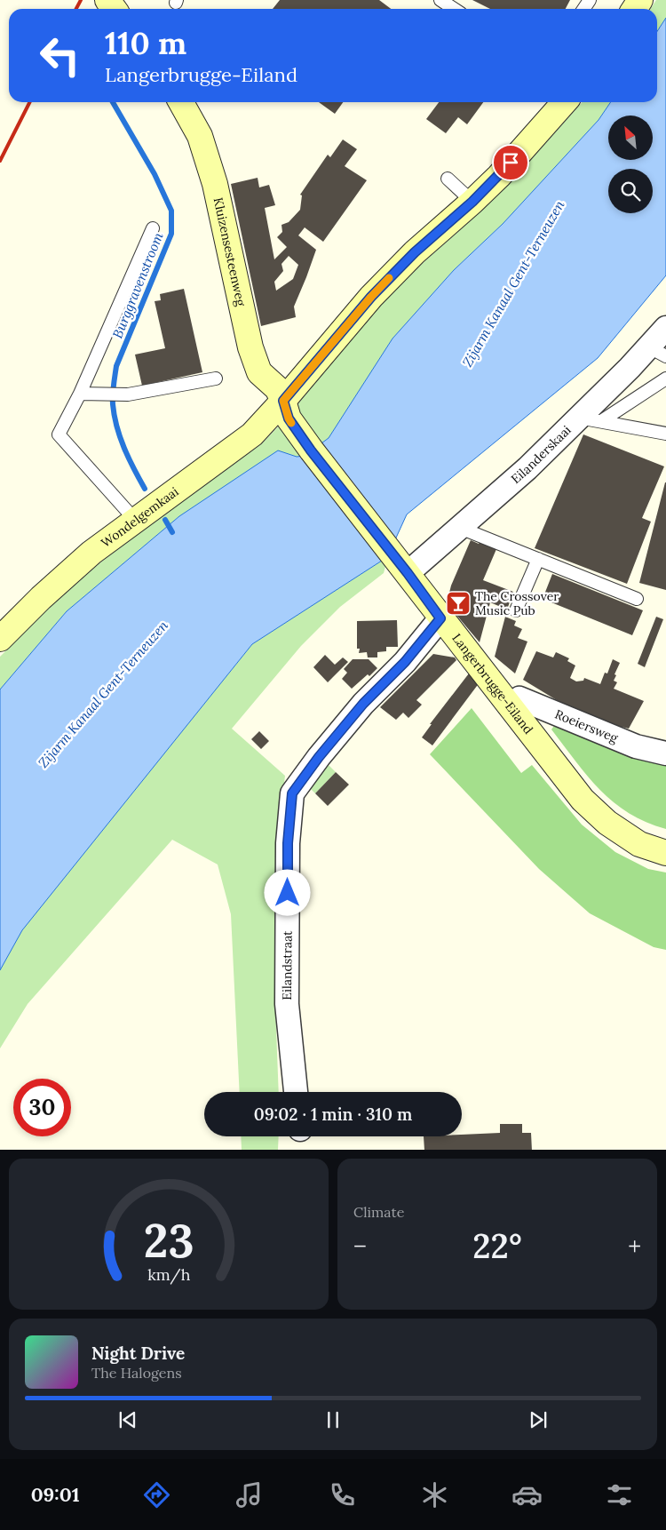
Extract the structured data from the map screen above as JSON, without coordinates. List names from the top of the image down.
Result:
{
  "streets": {
    "main road": ["Kluizensesteenweg", "Wondelgemkaai", "Langerbrugge-Eiland"],
    "street": ["Eilanderskaai", "Roeiersweg", "Eilandstraat"]
  },
  "crossings": [
    ["Kluizensesteenweg", "Wondelgemkaai"],
    ["Kluizensesteenweg", "Langerbrugge-Eiland"],
    ["Eilanderskaai", "Langerbrugge-Eiland"],
    ["Wondelgemkaai", "Langerbrugge-Eiland"],
    ["Langerbrugge-Eiland", "Roeiersweg"],
    ["Langerbrugge-Eiland", "Eilandstraat"]
  ],
  "water": ["Zijarm Kanaal Gent-Terneuzen", "Burggravenstroom"],
  "places": {
    "bar": ["The Crossover Music Pub"]
  },
  "north": "top left",
  "page": {
    "turn": ["110 m", "Langerbrugge-Eiland"],
    "limit": "30",
    "trip": "09:02 · 1 min · 310 m",
    "tile": "Climate",
    "heat": ["−", "22°", "+"],
    "song": ["Night Drive", "The Halogens"],
    "tabs": "09:01",
    "gauge": ["23", "km/h"]
  }
}
